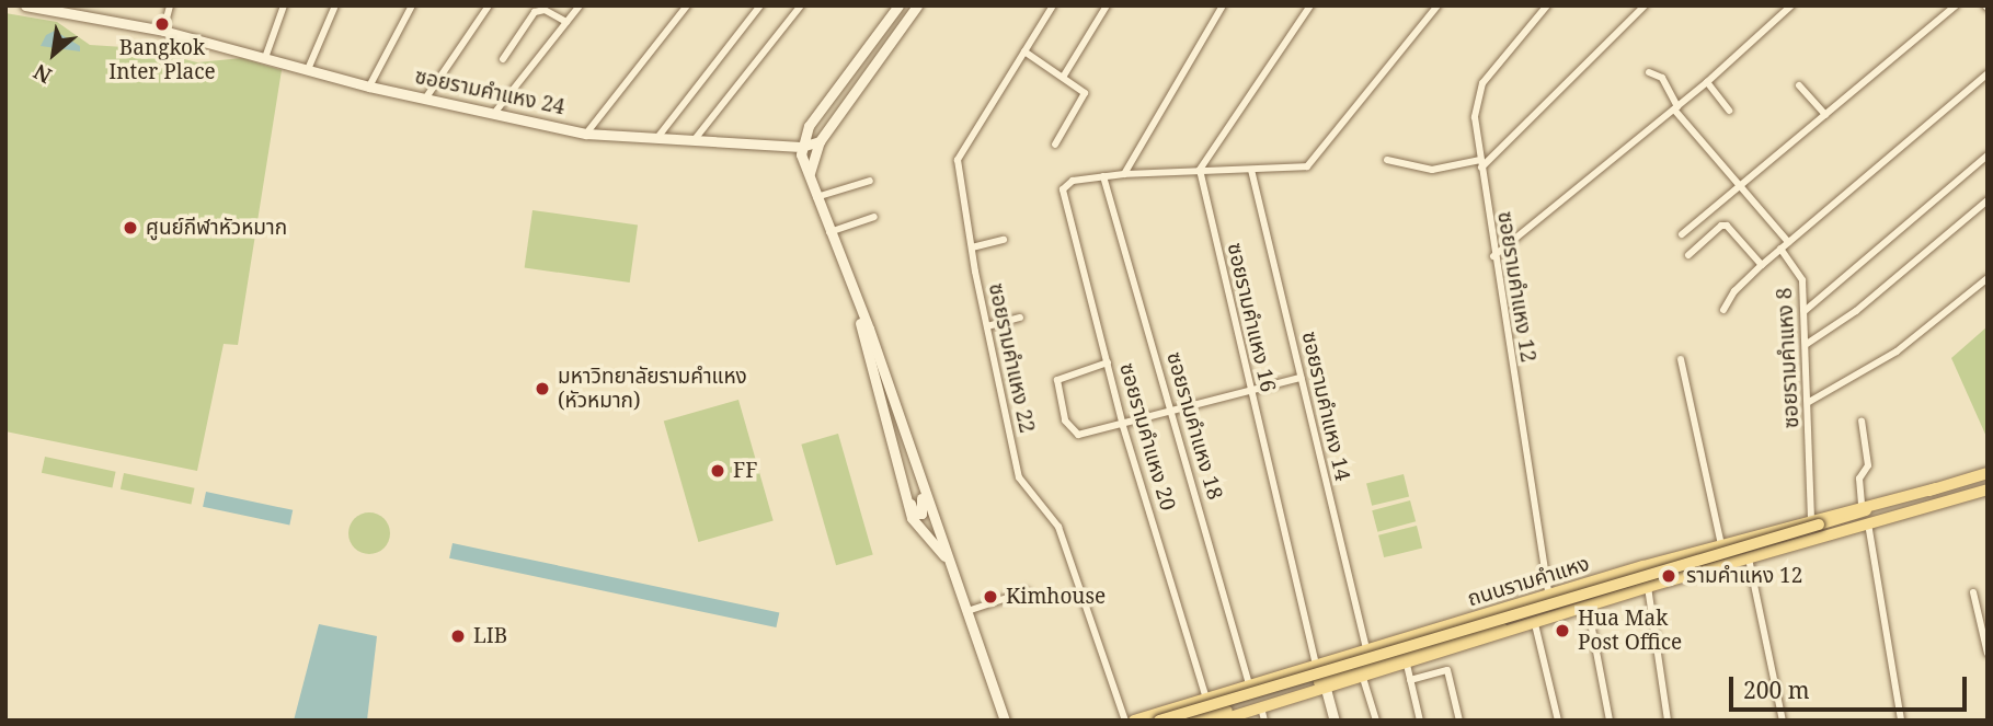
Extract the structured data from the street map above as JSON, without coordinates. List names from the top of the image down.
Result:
{
  "streets": {
    "main road": ["ซอยรามคำแหง 24", "ถนนรามคำแหง"],
    "street": [
      "ซอยรามคำแหง 12",
      "ซอยรามคำแหง 16",
      "ซอยรามคำแหง 22",
      "ซอยรามคำแหง 8",
      "ซอยรามคำแหง 14",
      "ซอยรามคำแหง 18",
      "ซอยรามคำแหง 20"
    ]
  },
  "crossings": [
    ["ซอยรามคำแหง 12", "ถนนรามคำแหง"],
    ["ซอยรามคำแหง 16", "ถนนรามคำแหง"],
    ["ซอยรามคำแหง 8", "ถนนรามคำแหง"],
    ["ซอยรามคำแหง 14", "ถนนรามคำแหง"],
    ["ซอยรามคำแหง 18", "ซอยรามคำแหง 20"],
    ["ซอยรามคำแหง 18", "ถนนรามคำแหง"],
    ["ซอยรามคำแหง 20", "ถนนรามคำแหง"]
  ],
  "places": [
    "Bangkok Inter Place",
    "ศูนย์กีฬาหัวหมาก",
    "มหาวิทยาลัยรามคำแหง (หัวหมาก)",
    "FF",
    "รามคำแหง 12",
    "Kimhouse",
    "Hua Mak Post Office",
    "LIB"
  ],
  "scale_bar": "200 m",
  "north": "bottom left"
}
